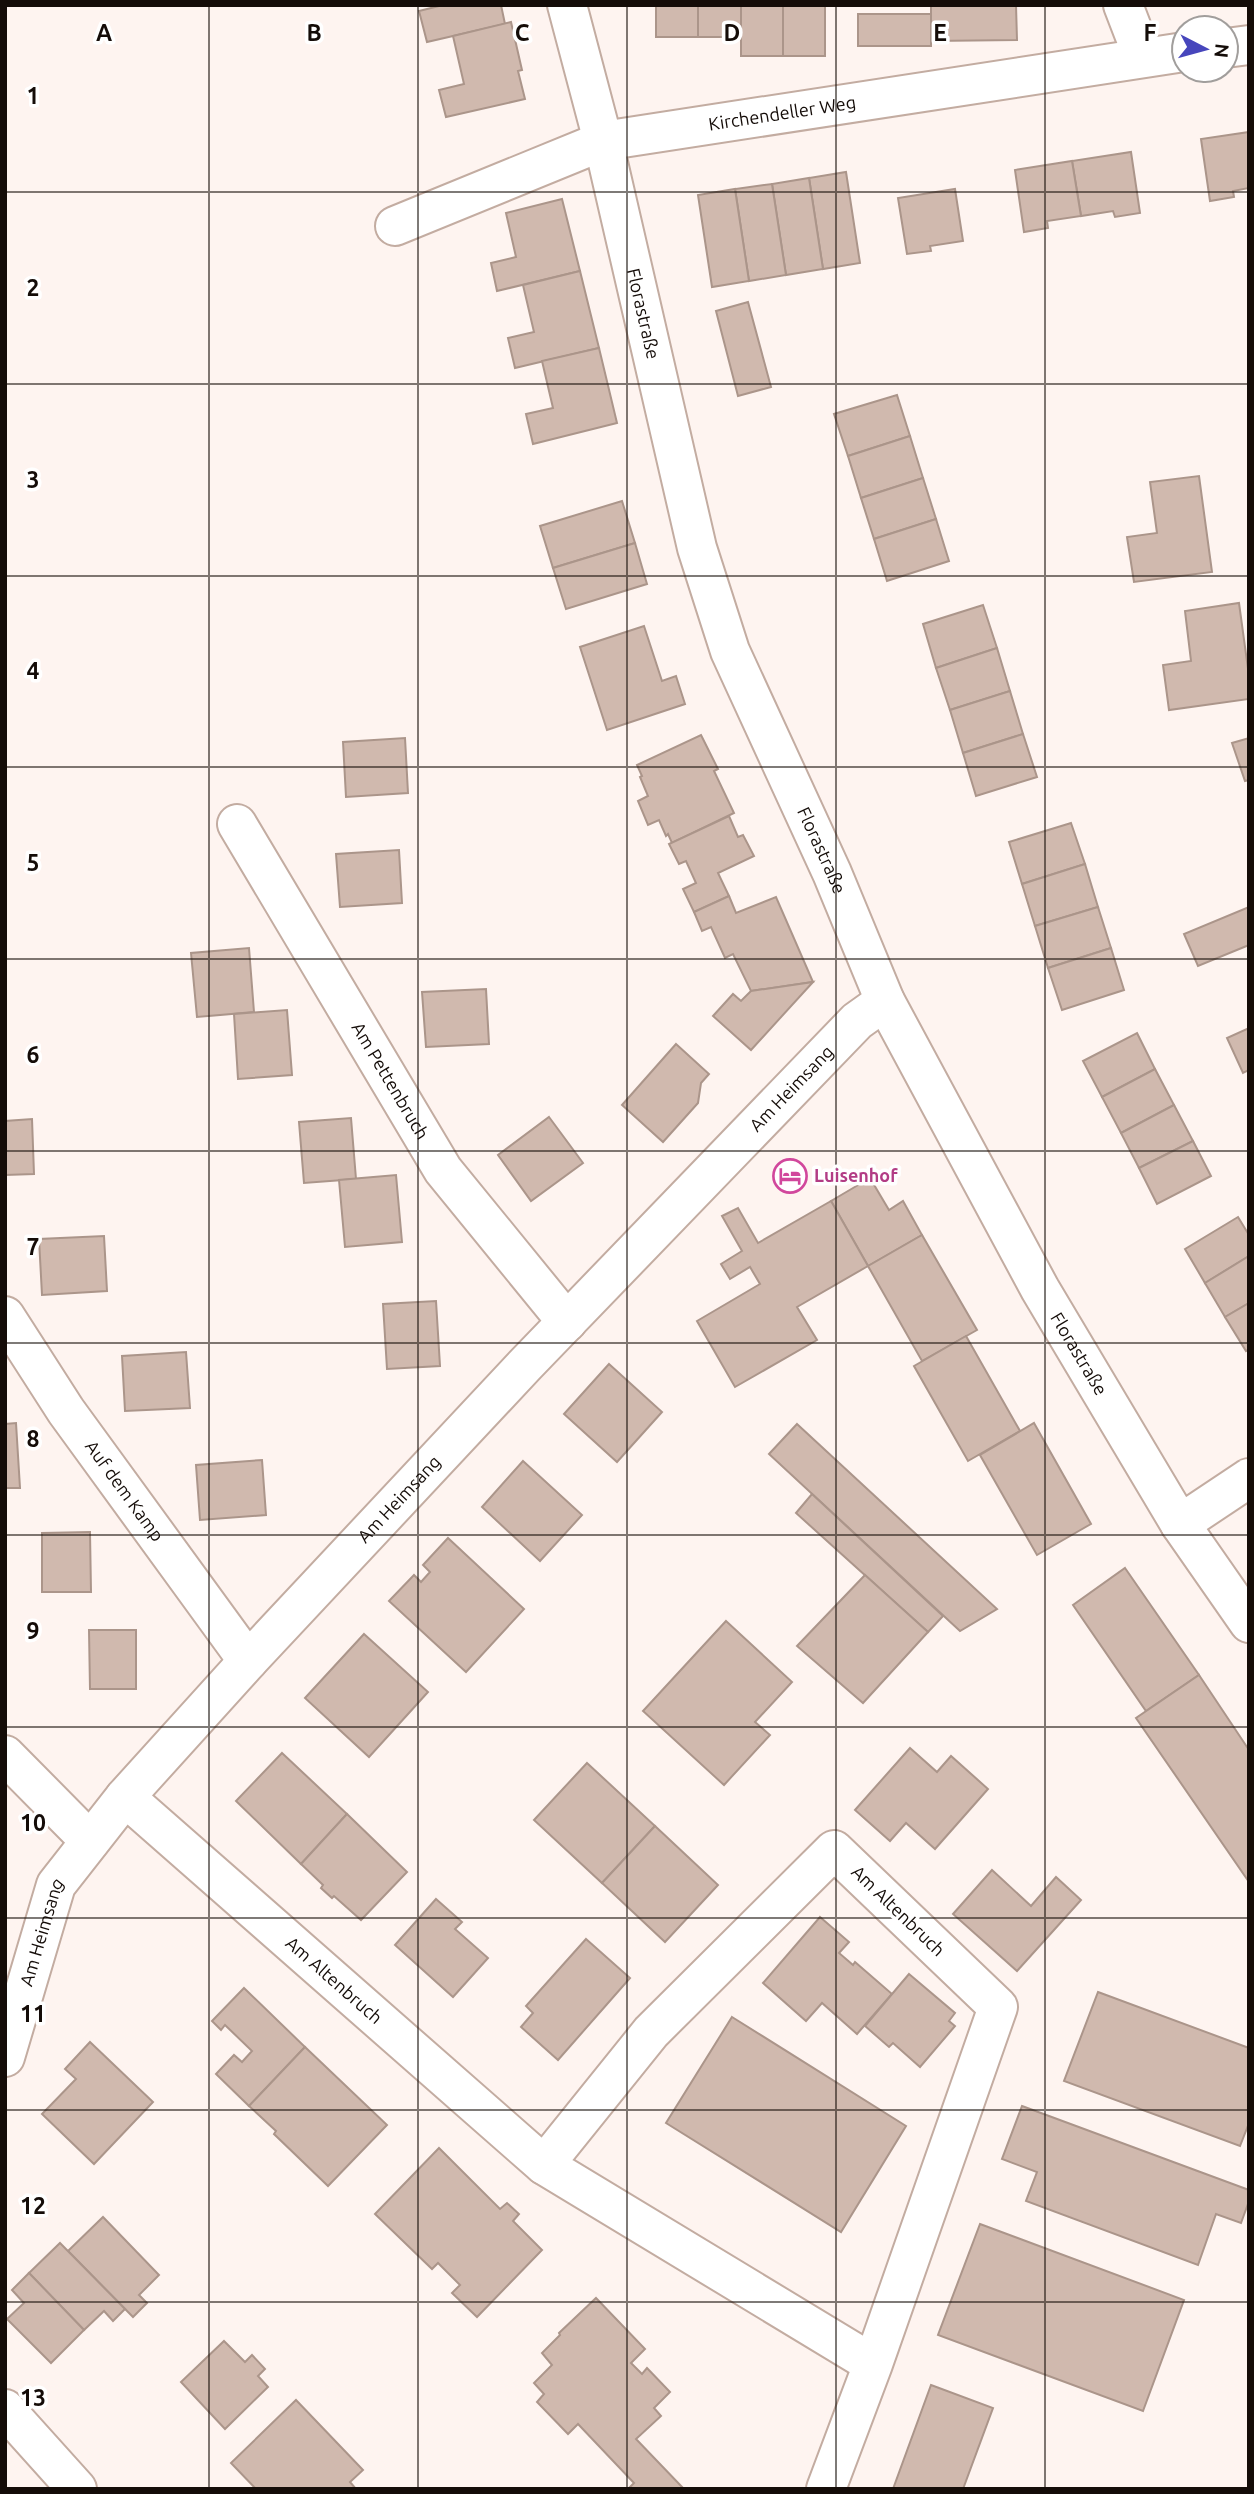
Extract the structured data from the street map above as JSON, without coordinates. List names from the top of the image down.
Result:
{
  "streets": {
    "street": [
      "Kirchendeller Weg",
      "Florastraße",
      "Am Pettenbruch",
      "Am Heimsang",
      "Auf dem Kamp",
      "Am Altenbruch"
    ]
  },
  "crossings": [
    ["Kirchendeller Weg", "Florastraße"],
    ["Florastraße", "Am Heimsang"],
    ["Am Pettenbruch", "Am Heimsang"],
    ["Am Heimsang", "Auf dem Kamp"],
    ["Am Heimsang", "Am Altenbruch"]
  ],
  "places": {
    "hotel": ["Luisenhof"]
  },
  "north": "right",
  "grid": {
    "columns": [
      "A",
      "B",
      "C",
      "D",
      "E",
      "F"
    ],
    "rows": [
      "1",
      "2",
      "3",
      "4",
      "5",
      "6",
      "7",
      "8",
      "9",
      "10",
      "11",
      "12",
      "13"
    ]
  }
}
